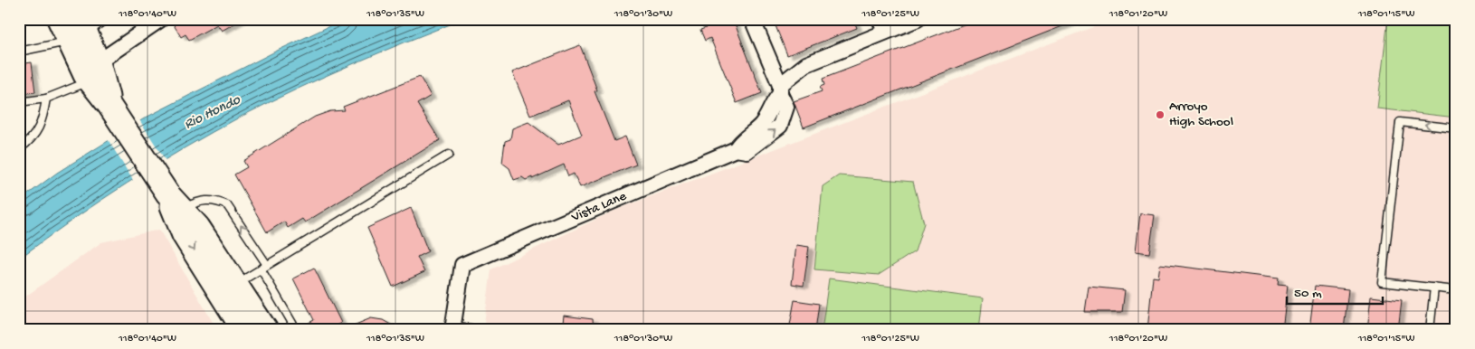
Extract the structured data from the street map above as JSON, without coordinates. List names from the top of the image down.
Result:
{
  "streets": {
    "street": ["Vista Lane"]
  },
  "water": ["Rio Hondo"],
  "places": ["Arroyo High School"],
  "scale_bar": "50 m",
  "coordinates": [
    "118°01'40\"W",
    "118°01'35\"W",
    "118°01'30\"W",
    "118°01'25\"W",
    "118°01'20\"W",
    "118°01'15\"W"
  ]
}
